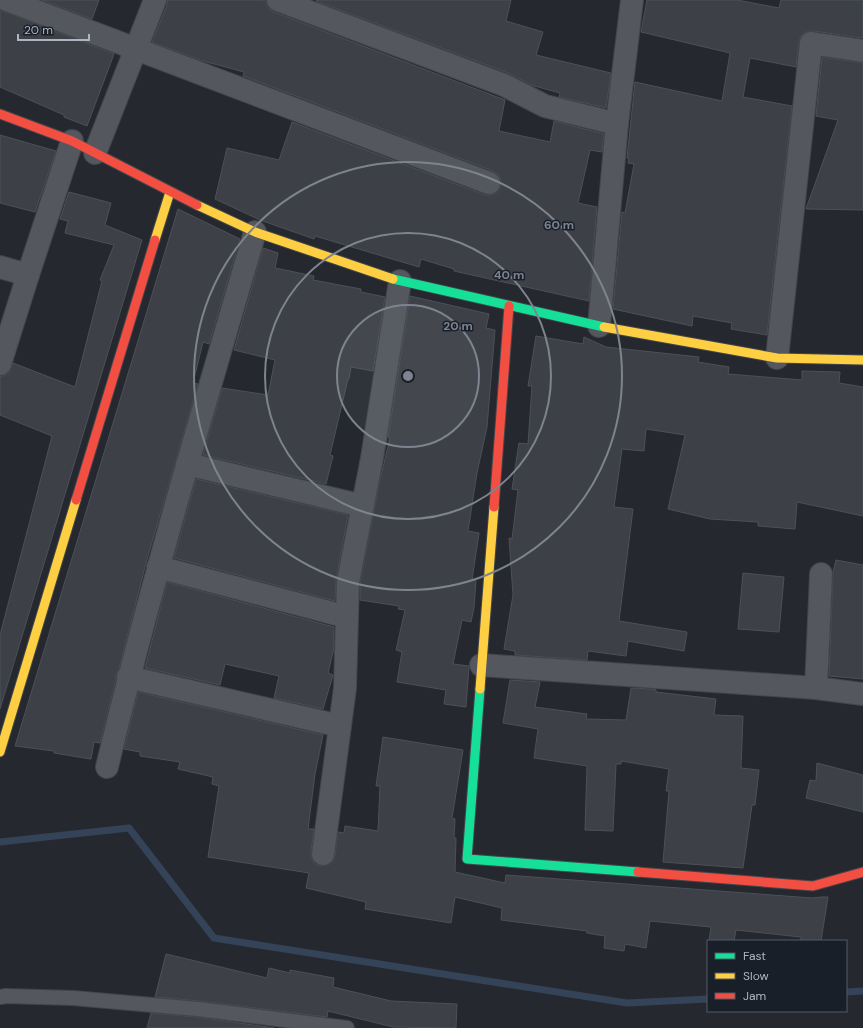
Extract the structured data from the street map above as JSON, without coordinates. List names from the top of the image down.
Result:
{
  "legend": ["Fast", "Slow", "Jam"],
  "scale_bar": "20 m",
  "rings": ["60 m", "40 m", "20 m"]
}
